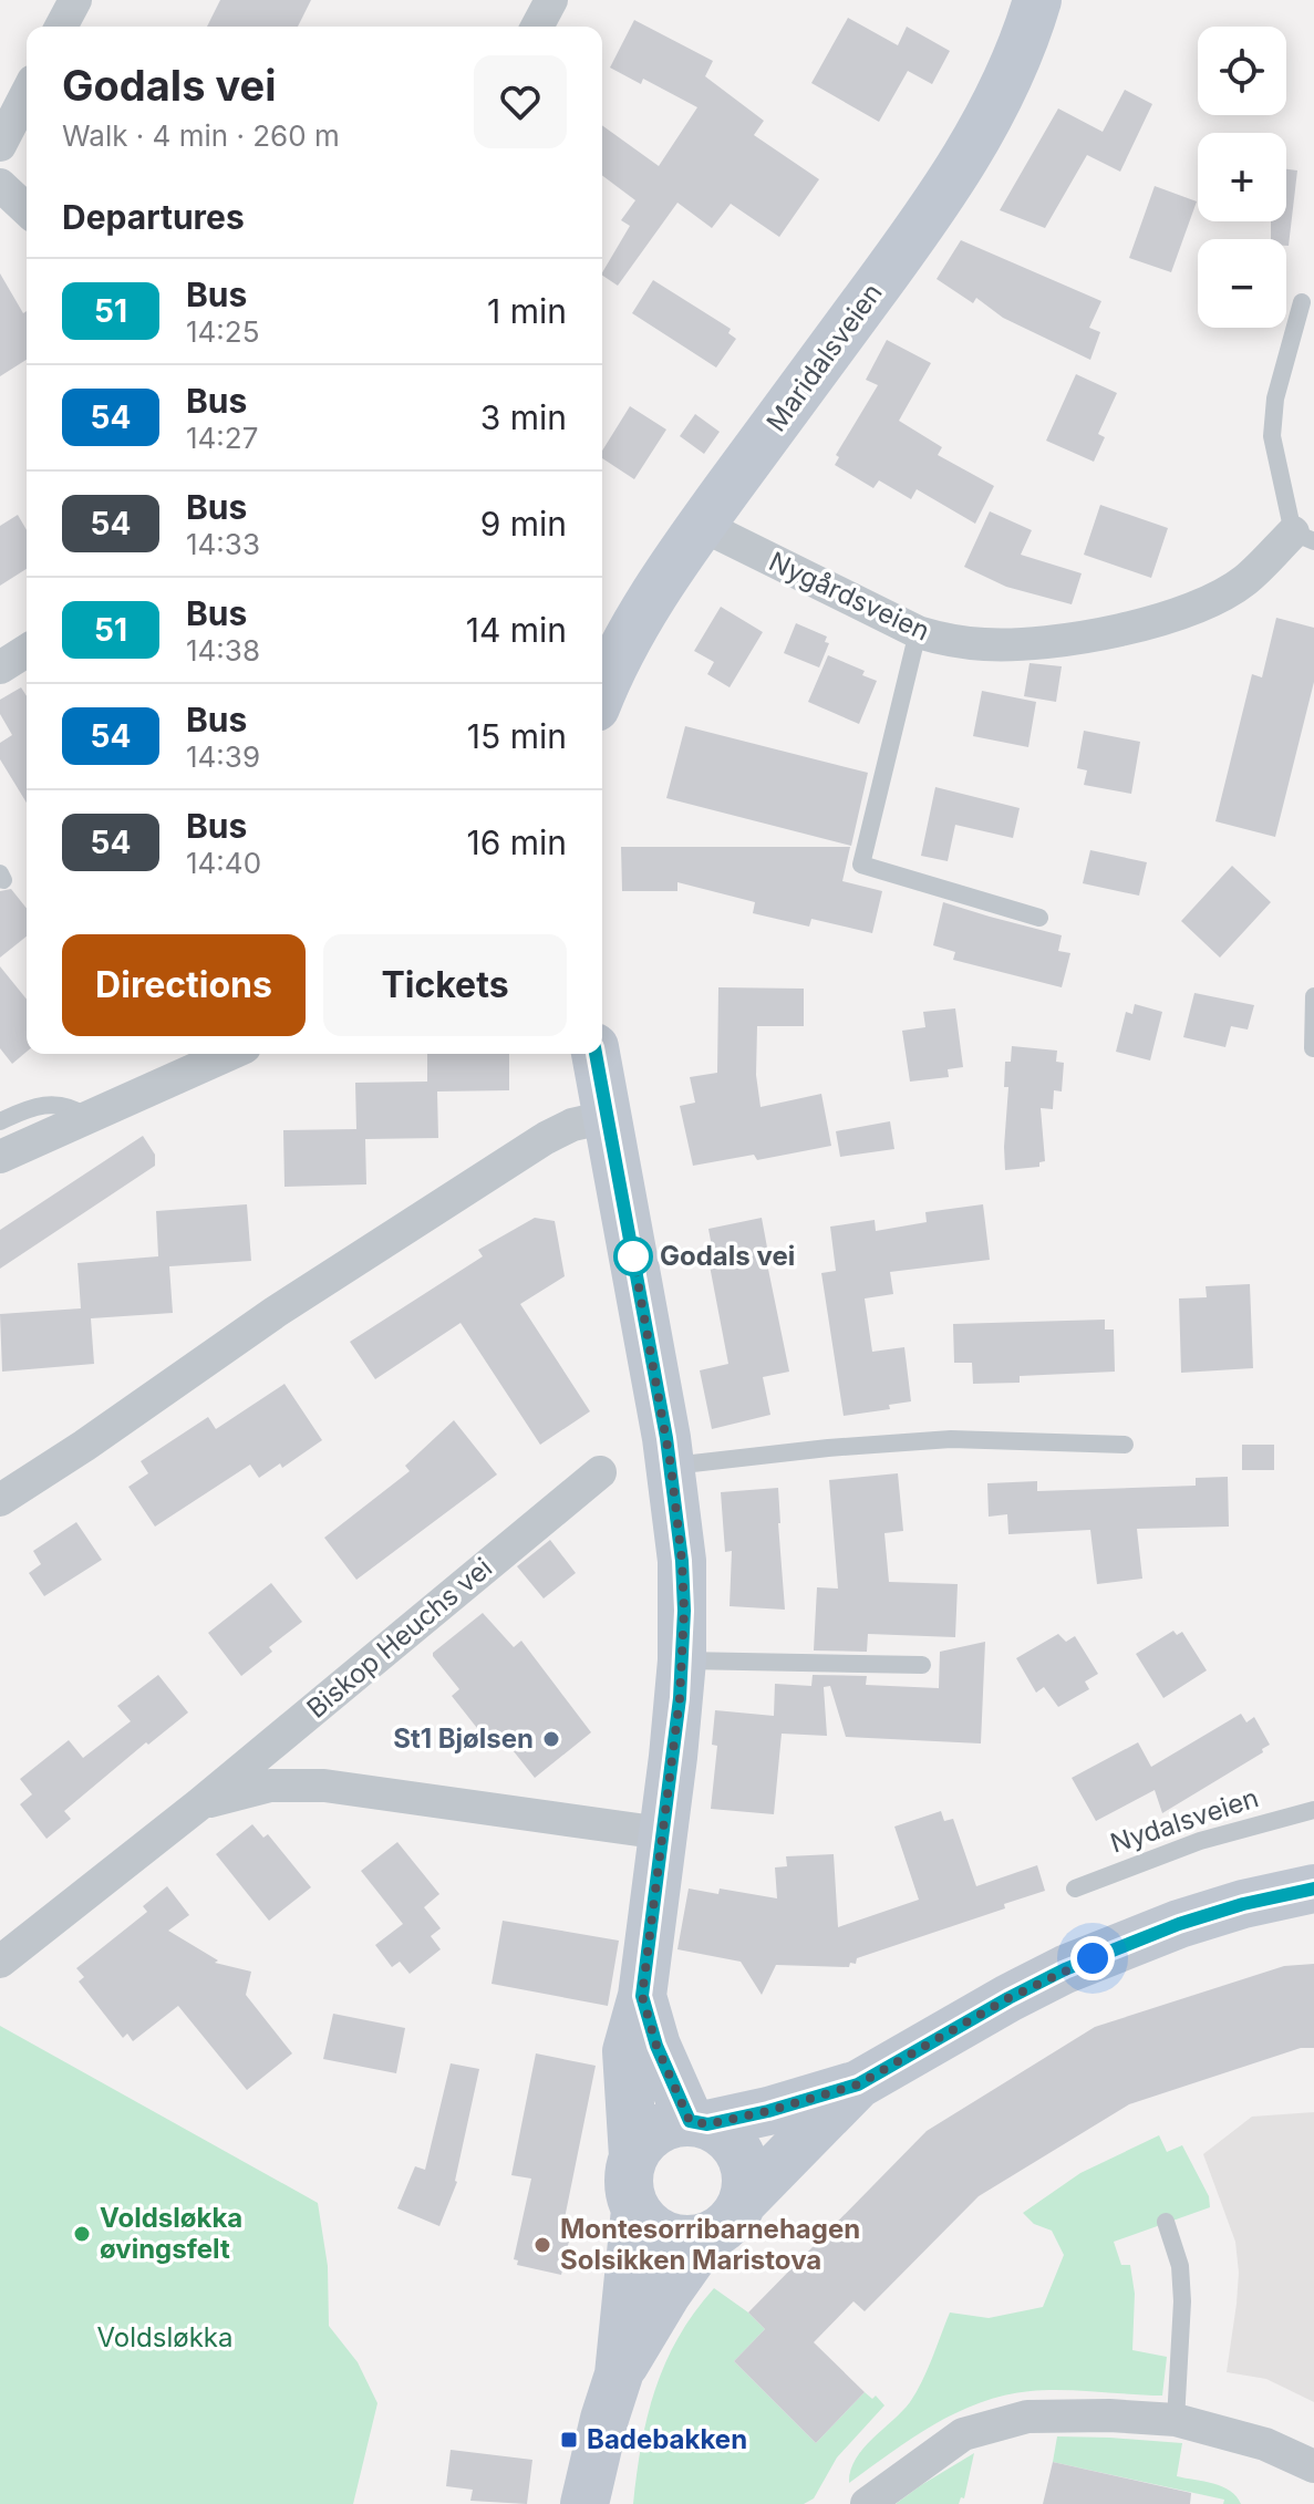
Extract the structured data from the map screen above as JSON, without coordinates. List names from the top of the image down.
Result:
{
  "streets": {
    "main road": ["Maridalsveien"],
    "street": ["Nygårdsveien", "Biskop Heuchs vei"],
    "lane": ["Nydalsveien"]
  },
  "crossings": [
    ["Maridalsveien", "Nygårdsveien"]
  ],
  "parks": ["Voldsløkka"],
  "places": {
    "other": [
      "Godals vei",
      "St1 Bjølsen",
      "Voldsløkka øvingsfelt",
      "Montesorribarnehagen Solsikken Maristova"
    ],
    "transit": ["Badebakken"]
  },
  "lines": ["bus line 51"],
  "page": {
    "map_buttons": ["+", "−"],
    "heading": [
      ["Godals vei", "Walk · 4 min · 260 m"],
      "Departures"
    ],
    "list": [
      {
        "mark": "51",
        "name": "Bus",
        "note": "14:25",
        "value": "1 min"
      },
      {
        "mark": "54",
        "name": "Bus",
        "note": "14:27",
        "value": "3 min"
      },
      {
        "mark": "54",
        "name": "Bus",
        "note": "14:33",
        "value": "9 min"
      },
      {
        "mark": "51",
        "name": "Bus",
        "note": "14:38",
        "value": "14 min"
      },
      {
        "mark": "54",
        "name": "Bus",
        "note": "14:39",
        "value": "15 min"
      },
      {
        "mark": "54",
        "name": "Bus",
        "note": "14:40",
        "value": "16 min"
      }
    ],
    "buttons": ["Directions", "Tickets"]
  }
}
